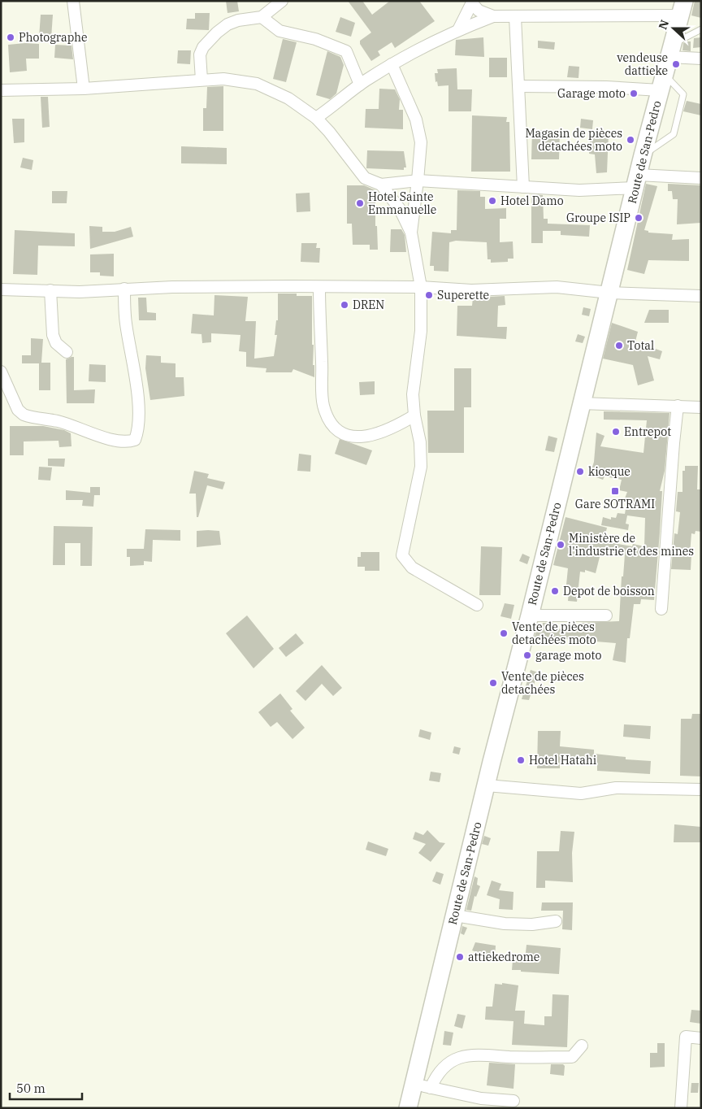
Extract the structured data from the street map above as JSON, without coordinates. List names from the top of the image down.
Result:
{
  "streets": {
    "main road": ["Route de San-Pedro"]
  },
  "places": {
    "other": [
      "Photographe",
      "vendeuse dattieke",
      "Garage moto",
      "Magasin de pièces detachées moto",
      "Hotel Damo",
      "Hotel Sainte Emmanuelle",
      "Groupe ISIP",
      "Superette",
      "DREN",
      "Total",
      "Entrepot",
      "kiosque",
      "Ministère de l'industrie et des mines",
      "Depot de boisson",
      "Vente de pièces detachées moto",
      "garage moto",
      "Vente de pièces detachées",
      "Hotel Hatahi",
      "attiekedrome"
    ],
    "transit": ["Gare SOTRAMI"]
  },
  "scale_bar": "50 m",
  "north": "left"
}
